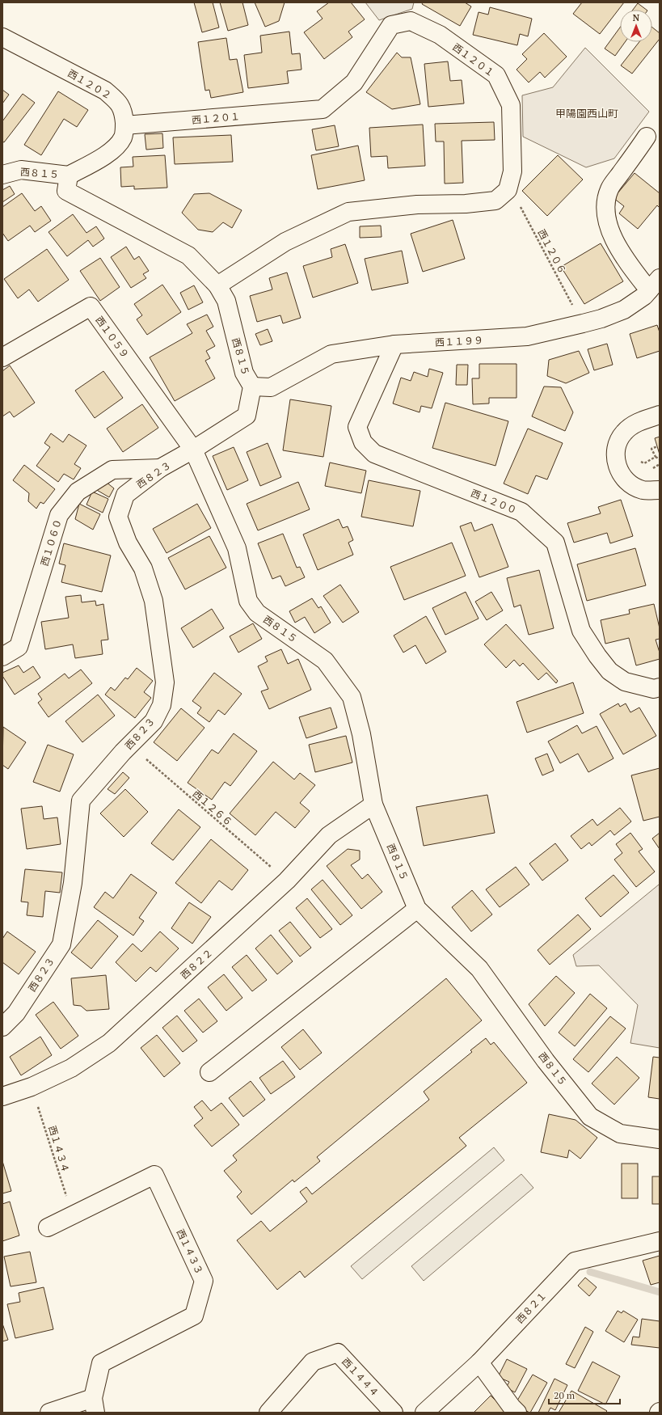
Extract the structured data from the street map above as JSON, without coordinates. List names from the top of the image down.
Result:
{
  "streets": {
    "street": [
      "西１２０１",
      "西１２０２",
      "西８１５",
      "西１０５９",
      "西１１９９",
      "西８２３",
      "西１２００",
      "西１０６０",
      "西８２２",
      "西１４３３",
      "西８２１",
      "西１４４４"
    ],
    "path": ["西１２０６", "西１２６６", "西１４３４"]
  },
  "crossings": [
    ["西１２０１", "西１２０２"],
    ["西１２０１", "西８１５"],
    ["西１２０２", "西８１５"],
    ["西８１５", "西１０５９"],
    ["西８１５", "西１１９９"],
    ["西８１５", "西８２３"],
    ["西８１５", "西８２２"],
    ["西１０５９", "西８２３"],
    ["西１１９９", "西１２００"],
    ["西８２３", "西１０６０"],
    ["西８２３", "西１２６６"],
    ["西１２６６", "西８２２"],
    ["西８２２", "西１４３４"],
    ["西１４３４", "西１４３３"]
  ],
  "districts": ["甲陽園西山町"],
  "scale_bar": "20 m",
  "north": "top"
}
